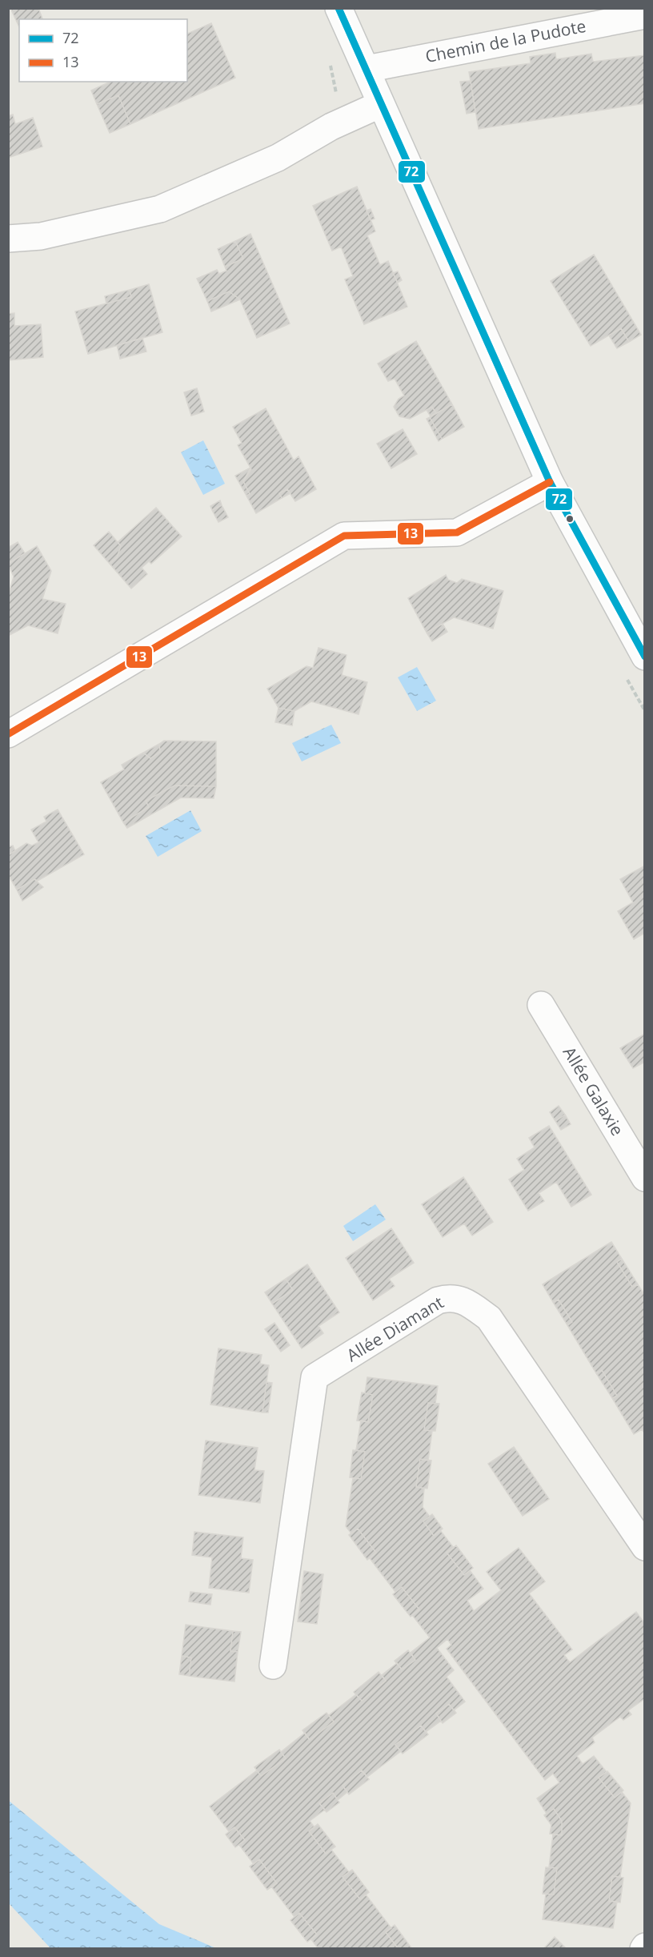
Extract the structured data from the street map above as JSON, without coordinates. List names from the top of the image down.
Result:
{
  "streets": {
    "street": ["Chemin de la Pudote", "Allée Galaxie", "Allée Diamant"]
  },
  "lines": ["transit line 72", "transit line 13"],
  "legend": ["72", "13"]
}
